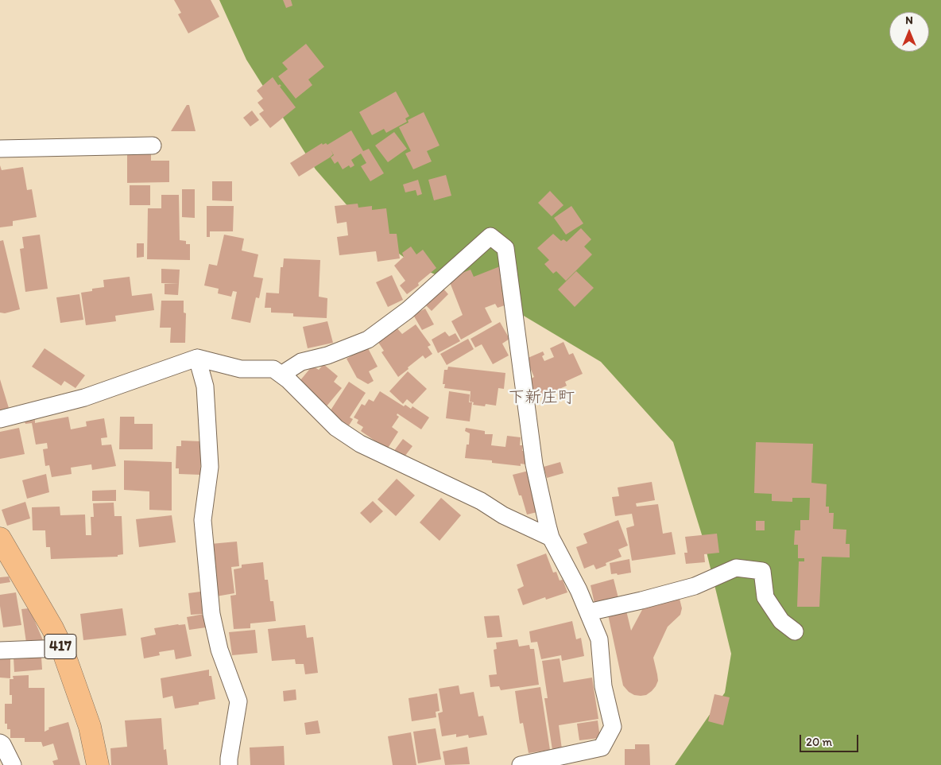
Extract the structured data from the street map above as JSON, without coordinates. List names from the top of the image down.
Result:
{
  "streets": {
    "highway": ["417"]
  },
  "districts": ["下新庄町"],
  "scale_bar": "20 m",
  "north": "top"
}
